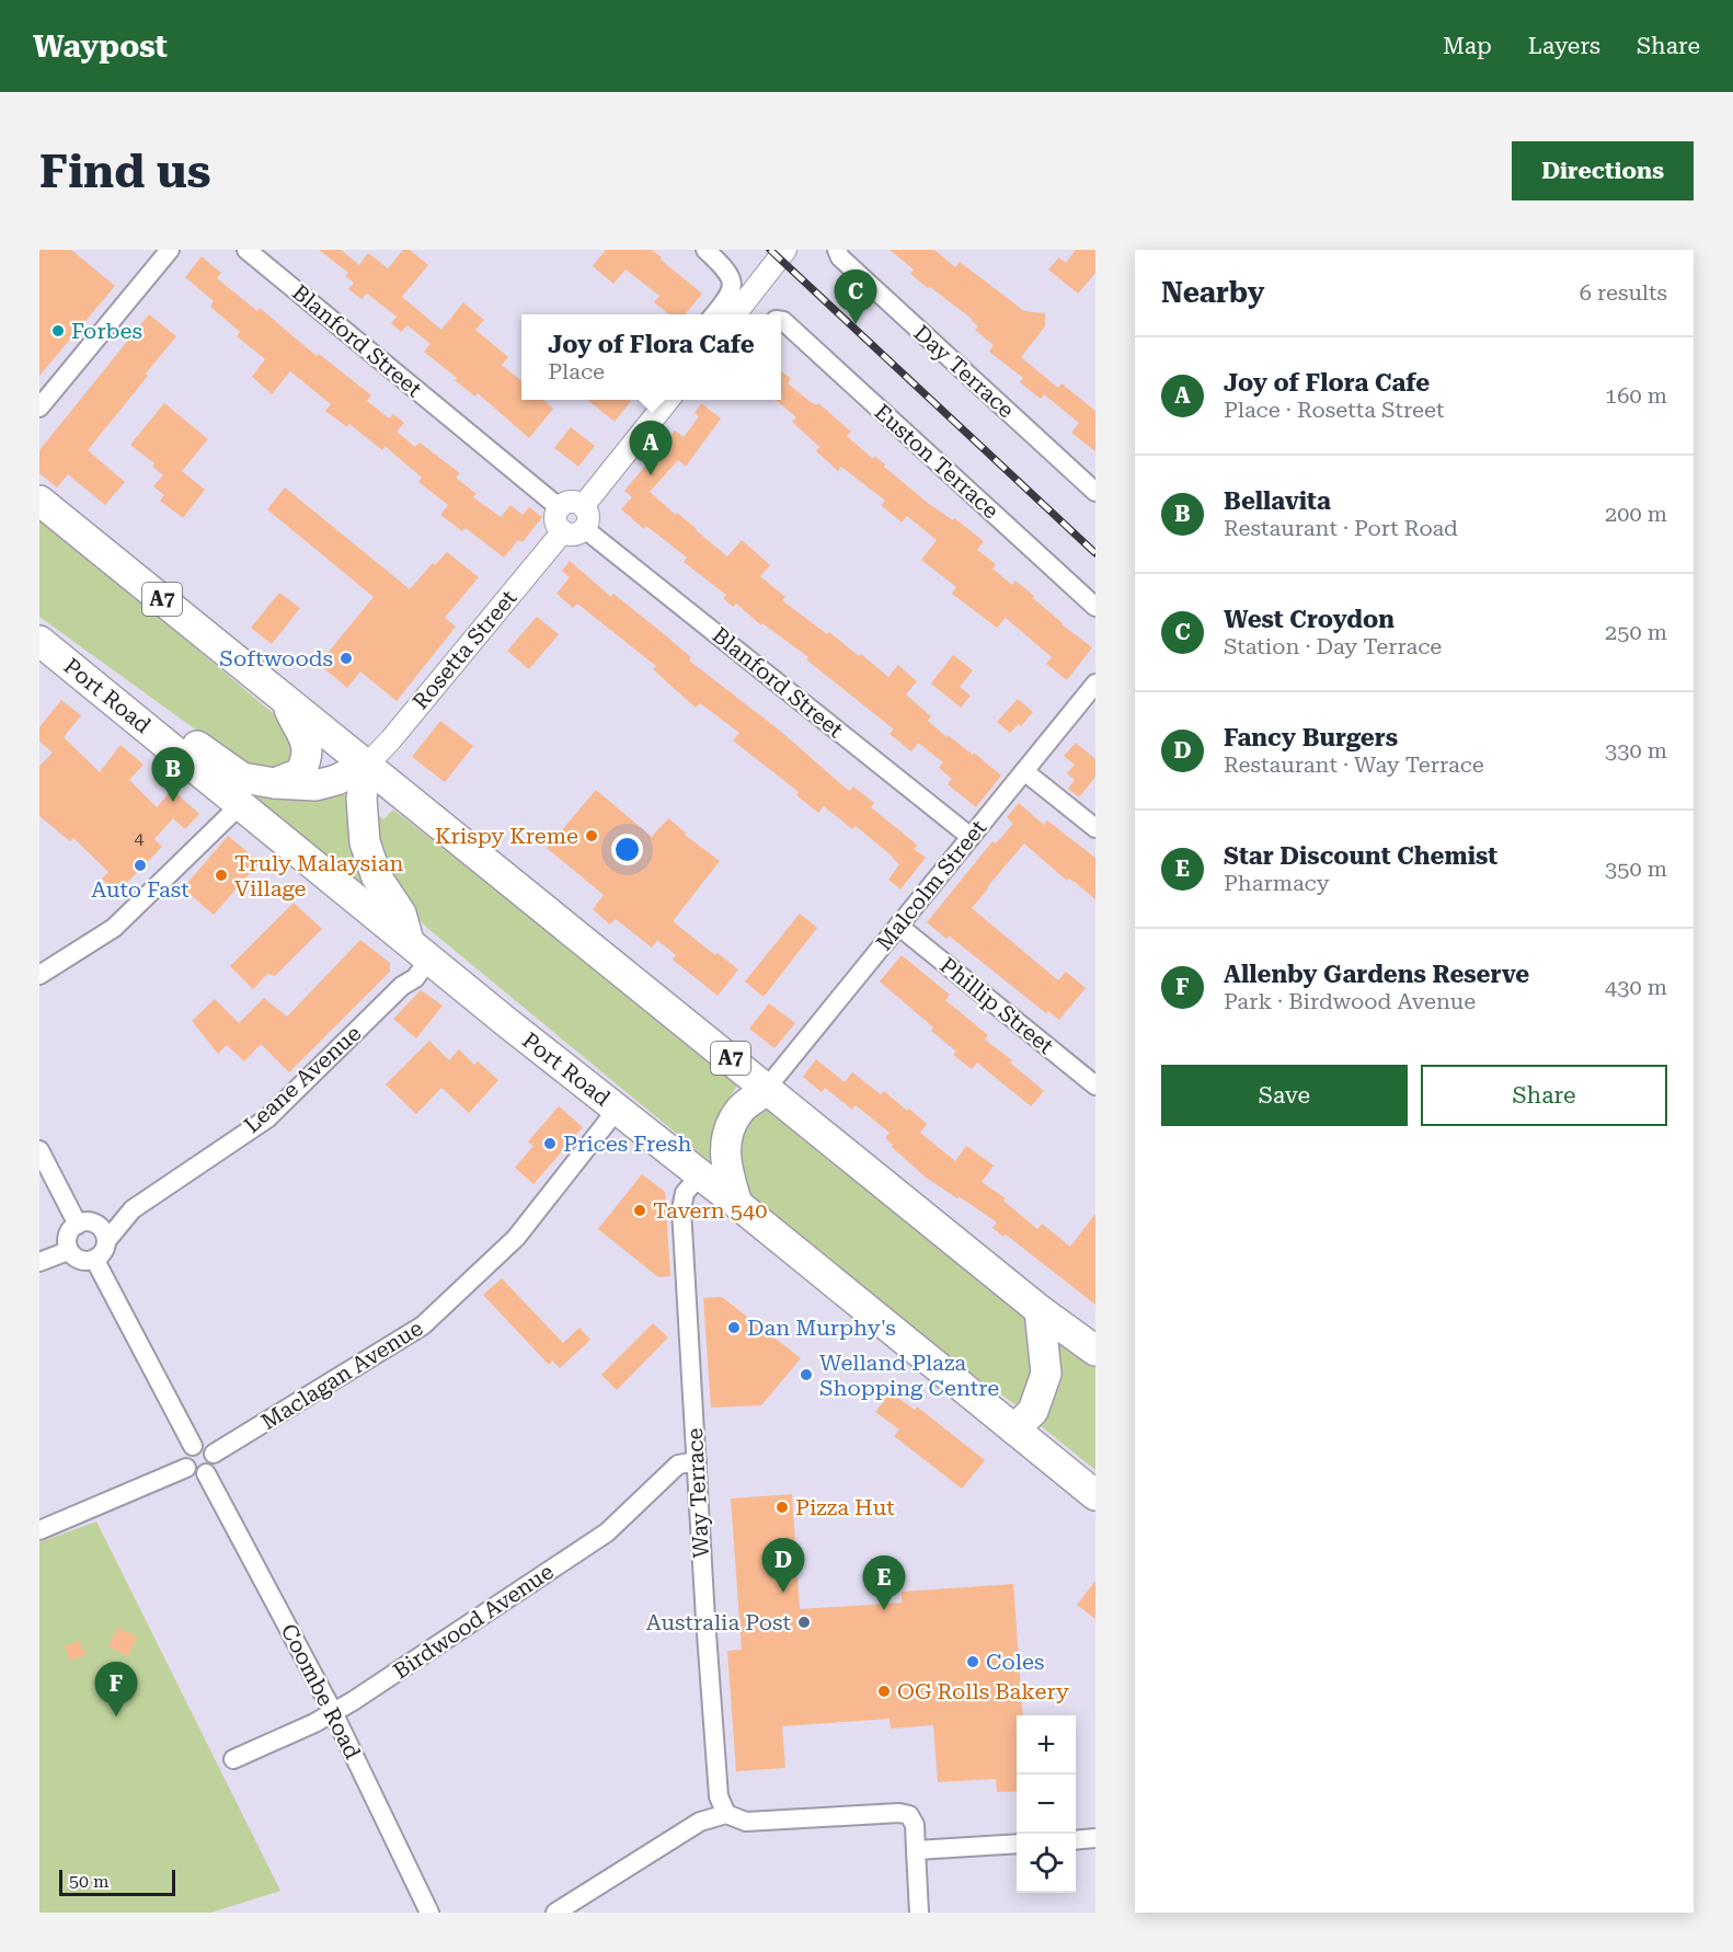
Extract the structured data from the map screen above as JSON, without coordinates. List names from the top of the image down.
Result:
{
  "streets": {
    "highway": ["A7", "Port Road"],
    "street": [
      "Blanford Street",
      "Day Terrace",
      "Euston Terrace",
      "Rosetta Street",
      "Malcolm Street",
      "Phillip Street",
      "Leane Avenue",
      "Maclagan Avenue",
      "Way Terrace",
      "Birdwood Avenue",
      "Coombe Road"
    ]
  },
  "crossings": [
    ["Blanford Street", "Rosetta Street"],
    ["Blanford Street", "Malcolm Street"],
    ["A7", "Rosetta Street"],
    ["A7", "Malcolm Street"],
    ["Port Road", "Leane Avenue"],
    ["Port Road", "Maclagan Avenue"],
    ["Port Road", "Way Terrace"],
    ["Malcolm Street", "Phillip Street"],
    ["Maclagan Avenue", "Coombe Road"],
    ["Way Terrace", "Birdwood Avenue"],
    ["Birdwood Avenue", "Coombe Road"]
  ],
  "places": [
    "Forbes",
    "Softwoods",
    "Krispy Kreme",
    "Auto Fast",
    "Truly Malaysian Village",
    "Prices Fresh",
    "Tavern 540",
    "Dan Murphy's",
    "Welland Plaza Shopping Centre",
    "Pizza Hut",
    "Australia Post",
    "Coles",
    "OG Rolls Bakery"
  ],
  "house_numbers": ["4"],
  "scale_bar": "50 m",
  "page": {
    "header": "Waypost",
    "nav": ["Map", "Layers", "Share"],
    "buttons": [
      "Directions",
      ["Save", "Share"]
    ],
    "title": "Find us",
    "heading": ["Nearby", "6 results"],
    "pins": [
      "C",
      "A",
      "B",
      "D",
      "E",
      "F"
    ],
    "popup": ["Joy of Flora Cafe", "Place"],
    "list": [
      {
        "mark": "A",
        "name": "Joy of Flora Cafe",
        "note": "Place · Rosetta Street",
        "value": "160 m"
      },
      {
        "mark": "B",
        "name": "Bellavita",
        "note": "Restaurant · Port Road",
        "value": "200 m"
      },
      {
        "mark": "C",
        "name": "West Croydon",
        "note": "Station · Day Terrace",
        "value": "250 m"
      },
      {
        "mark": "D",
        "name": "Fancy Burgers",
        "note": "Restaurant · Way Terrace",
        "value": "330 m"
      },
      {
        "mark": "E",
        "name": "Star Discount Chemist",
        "note": "Pharmacy",
        "value": "350 m"
      },
      {
        "mark": "F",
        "name": "Allenby Gardens Reserve",
        "note": "Park · Birdwood Avenue",
        "value": "430 m"
      }
    ],
    "map_buttons": ["+", "−"],
    "scale": "50 m"
  }
}
